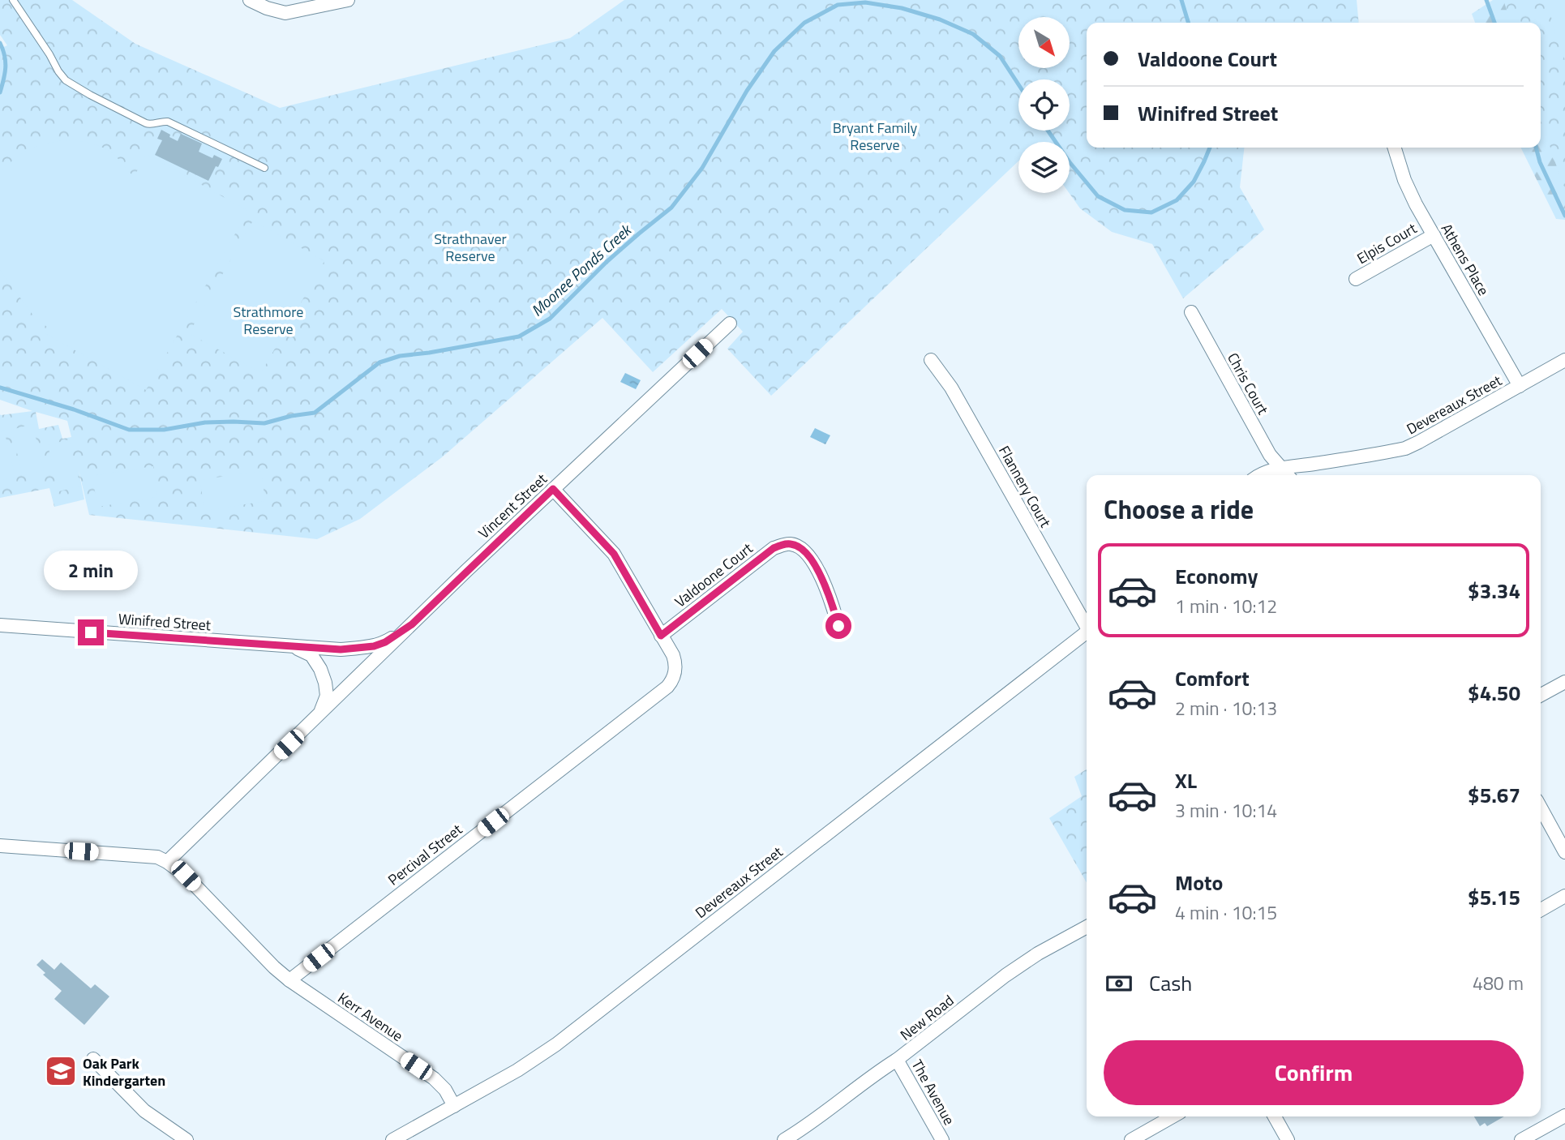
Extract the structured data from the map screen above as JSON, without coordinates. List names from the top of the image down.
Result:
{
  "streets": {
    "street": [
      "Elpis Court",
      "Athens Place",
      "Chris Court",
      "Devereaux Street",
      "Flannery Court",
      "Vincent Street",
      "Valdoone Court",
      "Winifred Street",
      "Percival Street",
      "Kerr Avenue",
      "New Road",
      "The Avenue"
    ]
  },
  "crossings": [
    ["Elpis Court", "Athens Place"],
    ["Athens Place", "Devereaux Street"],
    ["Chris Court", "Devereaux Street"],
    ["Devereaux Street", "Kerr Avenue"],
    ["Vincent Street", "Winifred Street"],
    ["Vincent Street", "Kerr Avenue"],
    ["Valdoone Court", "Percival Street"],
    ["Percival Street", "Kerr Avenue"],
    ["New Road", "The Avenue"]
  ],
  "water": ["Moonee Ponds Creek"],
  "parks": ["Bryant Family Reserve", "Strathnaver Reserve", "Strathmore Reserve"],
  "places": {
    "school or university": ["Oak Park Kindergarten"]
  },
  "north": "bottom right",
  "page": {
    "banner": ["Valdoone Court", "Winifred Street"],
    "heading": "Choose a ride",
    "list": [
      {
        "name": "Economy",
        "note": "1 min · 10:12",
        "value": "$3.34"
      },
      {
        "name": "Comfort",
        "note": "2 min · 10:13",
        "value": "$4.50"
      },
      {
        "name": "XL",
        "note": "3 min · 10:14",
        "value": "$5.67"
      },
      {
        "name": "Moto",
        "note": "4 min · 10:15",
        "value": "$5.15"
      }
    ],
    "bubble": "2 min",
    "pay": ["Cash", "480 m"],
    "buttons": "Confirm"
  }
}
